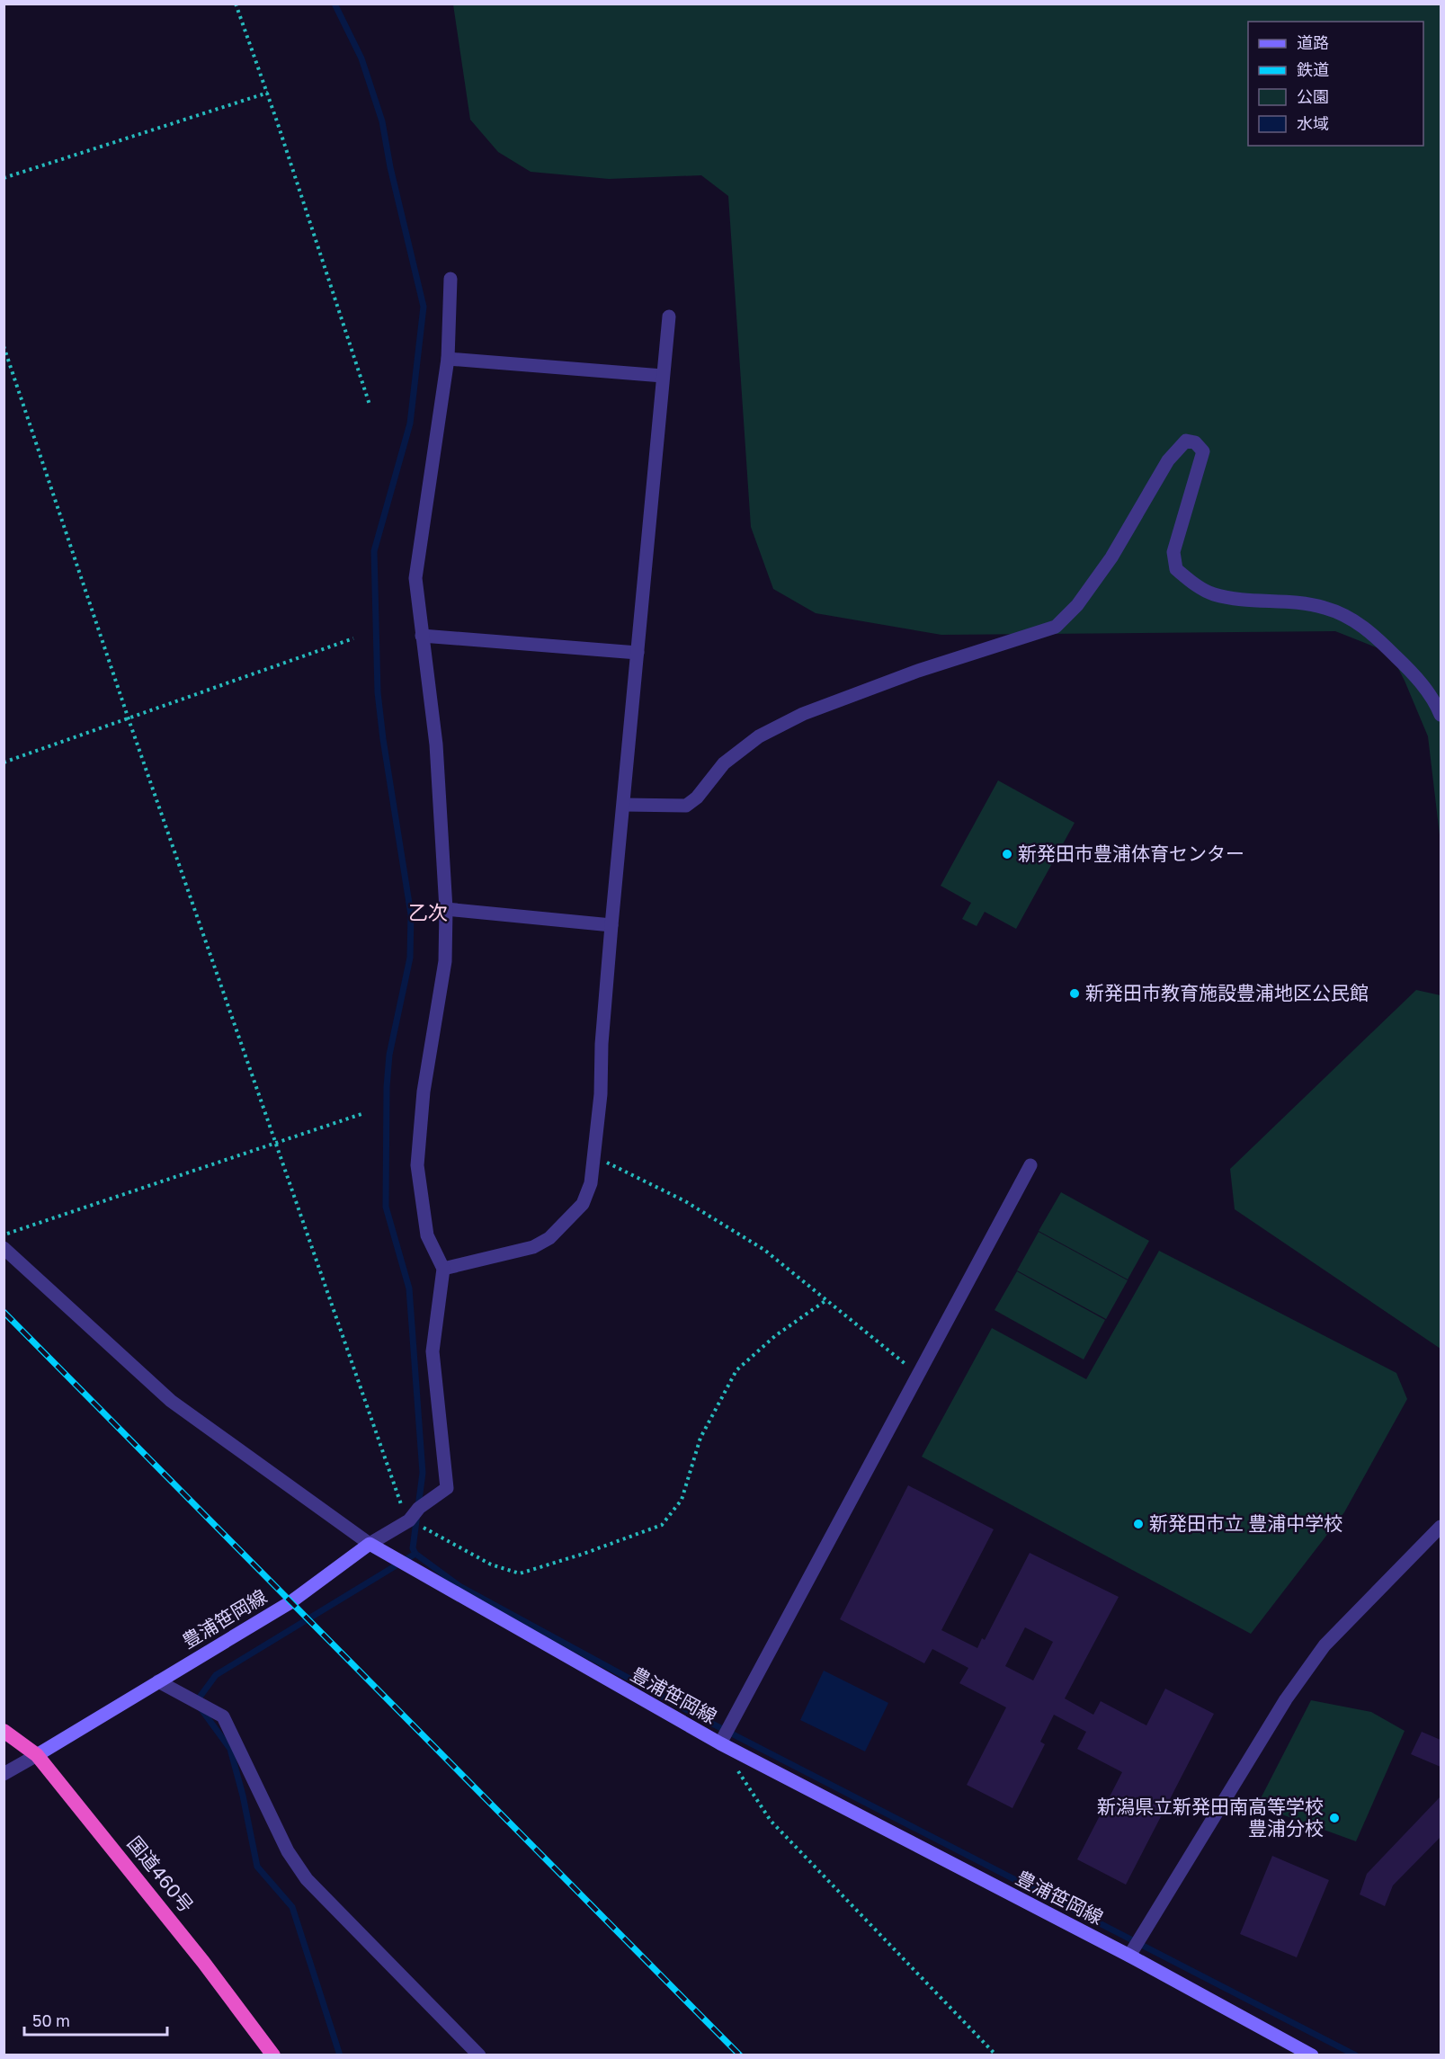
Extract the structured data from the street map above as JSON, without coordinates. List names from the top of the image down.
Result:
{
  "streets": {
    "highway": ["国道460号"],
    "main road": ["豊浦笹岡線"]
  },
  "crossings": [
    ["豊浦笹岡線", "国道460号"]
  ],
  "districts": ["乙次"],
  "places": [
    "新発田市豊浦体育センター",
    "新発田市教育施設豊浦地区公民館",
    "新発田市立 豊浦中学校",
    "新潟県立新発田南高等学校 豊浦分校"
  ],
  "legend": [
    "道路",
    "鉄道",
    "公園",
    "水域"
  ],
  "scale_bar": "50 m"
}
